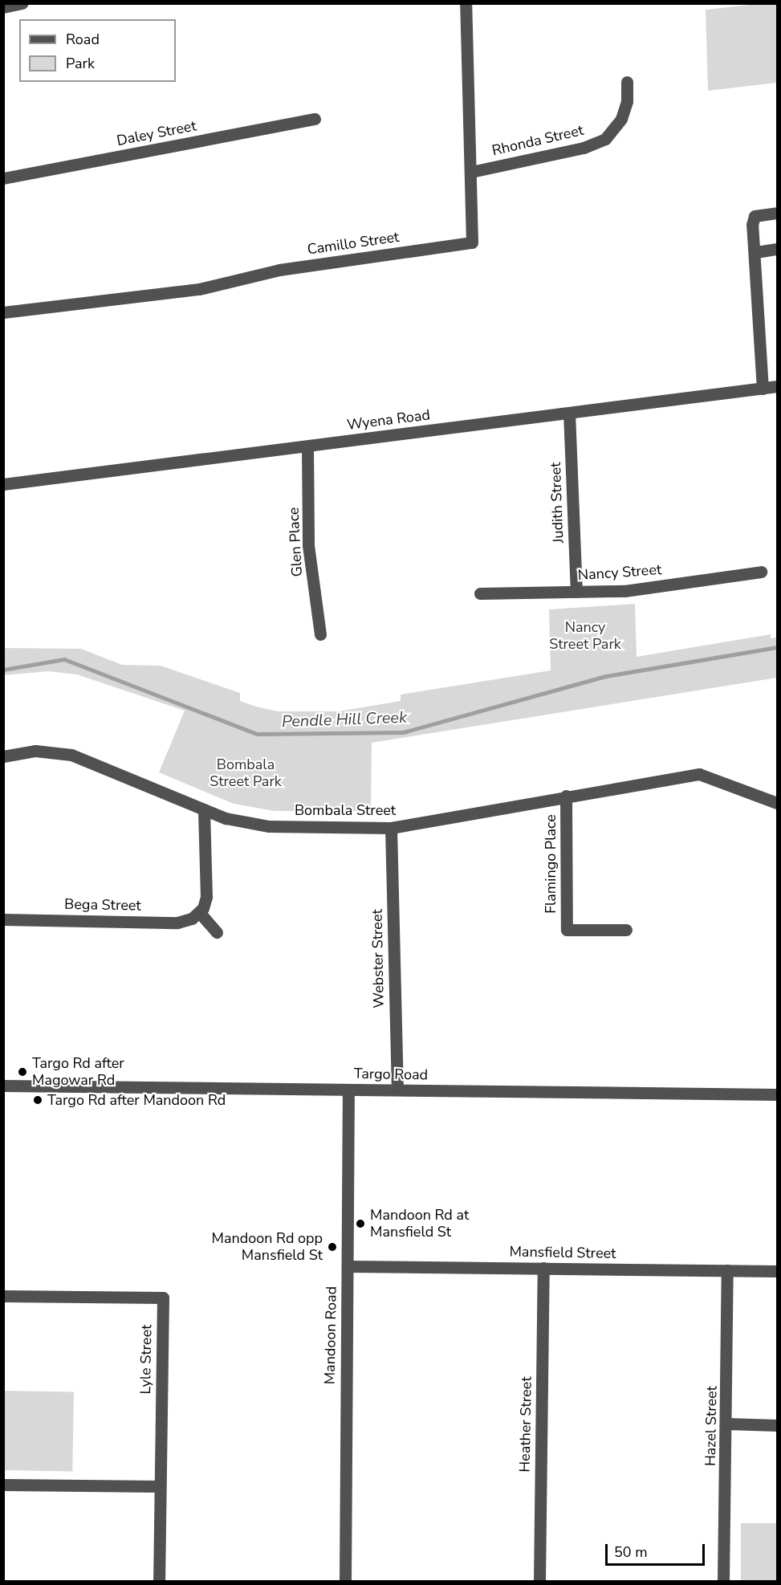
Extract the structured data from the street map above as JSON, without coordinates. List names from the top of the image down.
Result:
{
  "streets": {
    "street": [
      "Daley Street",
      "Rhonda Street",
      "Camillo Street",
      "Wyena Road",
      "Judith Street",
      "Glen Place",
      "Nancy Street",
      "Bombala Street",
      "Flamingo Place",
      "Bega Street",
      "Webster Street",
      "Targo Road",
      "Mansfield Street",
      "Mandoon Road",
      "Lyle Street",
      "Heather Street",
      "Hazel Street"
    ]
  },
  "crossings": [
    ["Rhonda Street", "Camillo Street"],
    ["Wyena Road", "Judith Street"],
    ["Wyena Road", "Glen Place"],
    ["Judith Street", "Nancy Street"],
    ["Bombala Street", "Flamingo Place"],
    ["Bombala Street", "Webster Street"],
    ["Webster Street", "Targo Road"],
    ["Targo Road", "Mandoon Road"],
    ["Mansfield Street", "Mandoon Road"],
    ["Mansfield Street", "Heather Street"],
    ["Mansfield Street", "Hazel Street"]
  ],
  "water": ["Pendle Hill Creek"],
  "parks": ["Nancy Street Park", "Bombala Street Park"],
  "places": [
    "Targo Rd after Magowar Rd",
    "Targo Rd after Mandoon Rd",
    "Mandoon Rd at Mansfield St",
    "Mandoon Rd opp Mansfield St"
  ],
  "legend": ["Road", "Park"],
  "scale_bar": "50 m"
}
